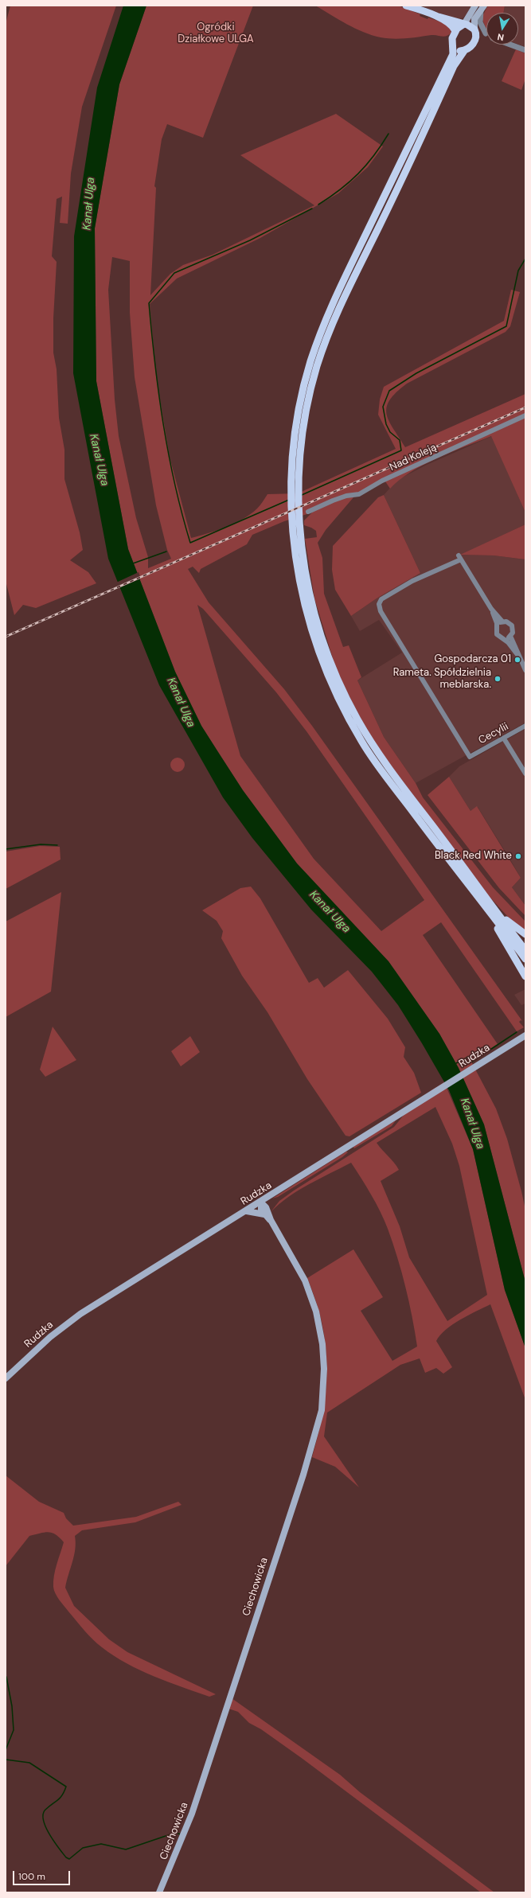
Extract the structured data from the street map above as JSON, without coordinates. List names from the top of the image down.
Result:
{
  "streets": {
    "main road": ["Rudzka", "Ciechowicka"],
    "street": ["Nad Koleją", "Cecylii"]
  },
  "water": ["Kanał Ulga"],
  "parks": ["Ogródki Działkowe ULGA"],
  "places": ["Gospodarcza 01", "Rameta. Spółdzielnia meblarska.", "Black Red White"],
  "scale_bar": "100 m",
  "north": "bottom"
}
